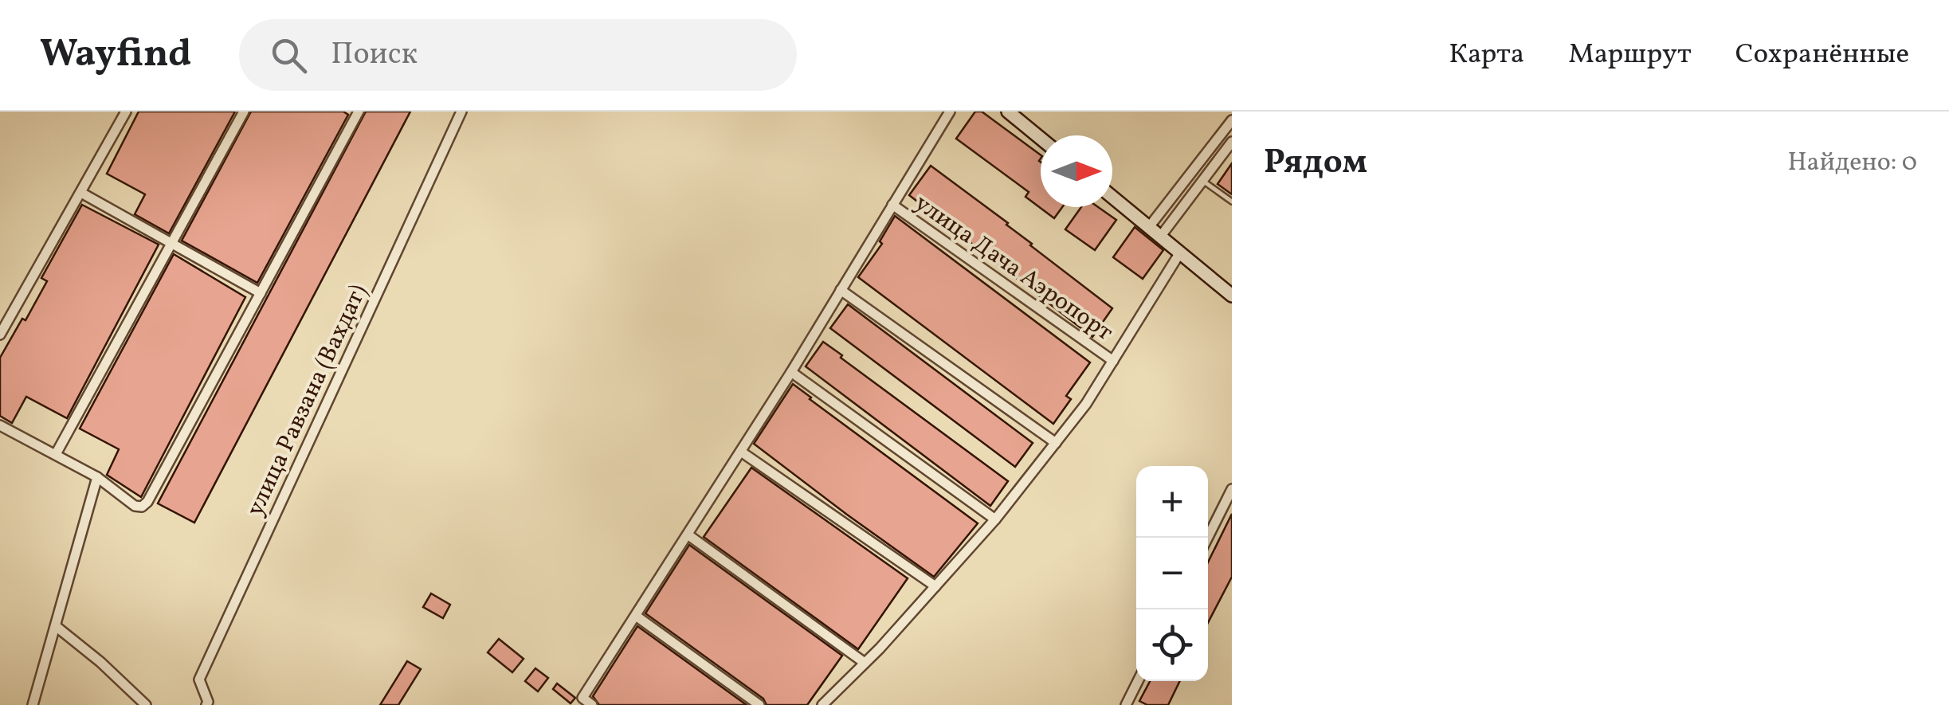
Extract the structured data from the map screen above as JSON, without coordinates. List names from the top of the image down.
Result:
{
  "streets": {
    "street": ["улица Дача Аэропорт", "улица Равзана (Вахдат)"]
  },
  "north": "right",
  "page": {
    "header": "Wayfind",
    "search": "Поиск",
    "nav": ["Карта", "Маршрут", "Сохранённые"],
    "heading": ["Рядом", "Найдено: 0"],
    "map_buttons": ["+", "−"]
  }
}
